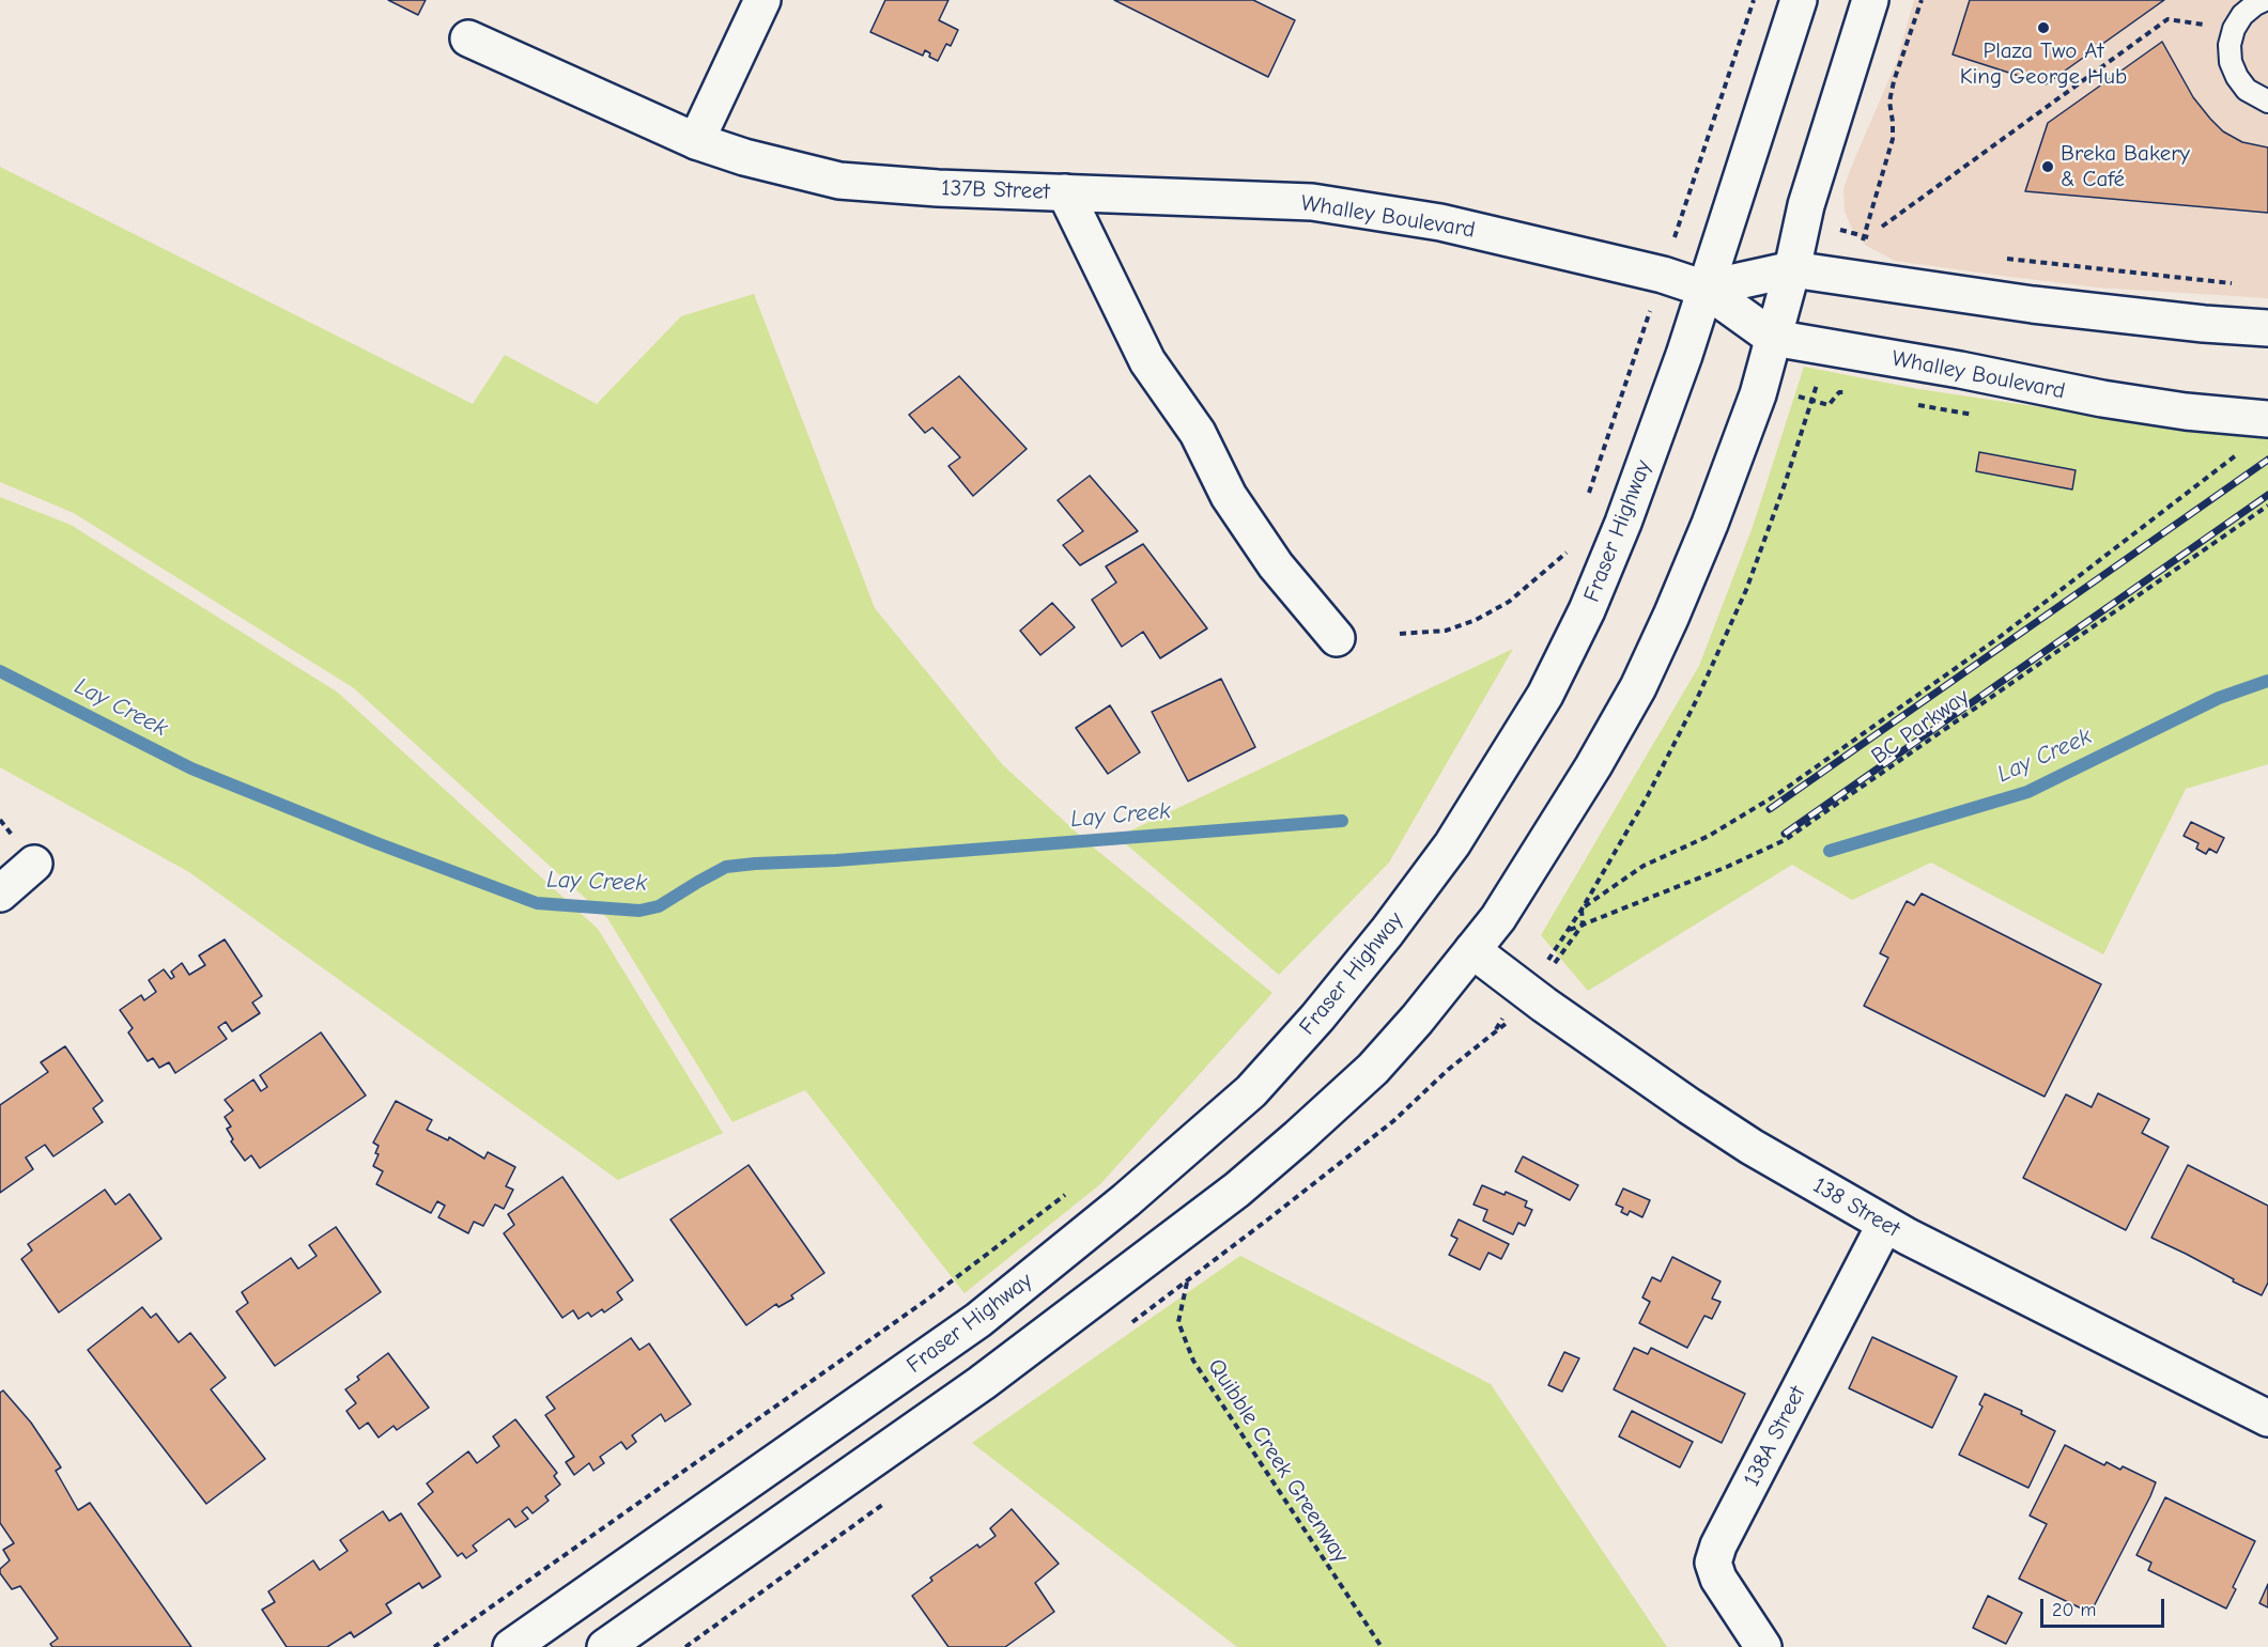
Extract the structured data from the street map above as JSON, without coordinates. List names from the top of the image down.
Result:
{
  "streets": {
    "main road": [
      "137B Street",
      "Whalley Boulevard",
      "Fraser Highway",
      "138 Street",
      "138A Street"
    ],
    "path": ["BC Parkway", "Quibble Creek Greenway"]
  },
  "crossings": [
    ["137B Street", "Whalley Boulevard"],
    ["Whalley Boulevard", "Fraser Highway"],
    ["138 Street", "138A Street"]
  ],
  "water": ["Lay Creek"],
  "places": ["Plaza Two At King George Hub", "Breka Bakery & Café"],
  "scale_bar": "20 m"
}
